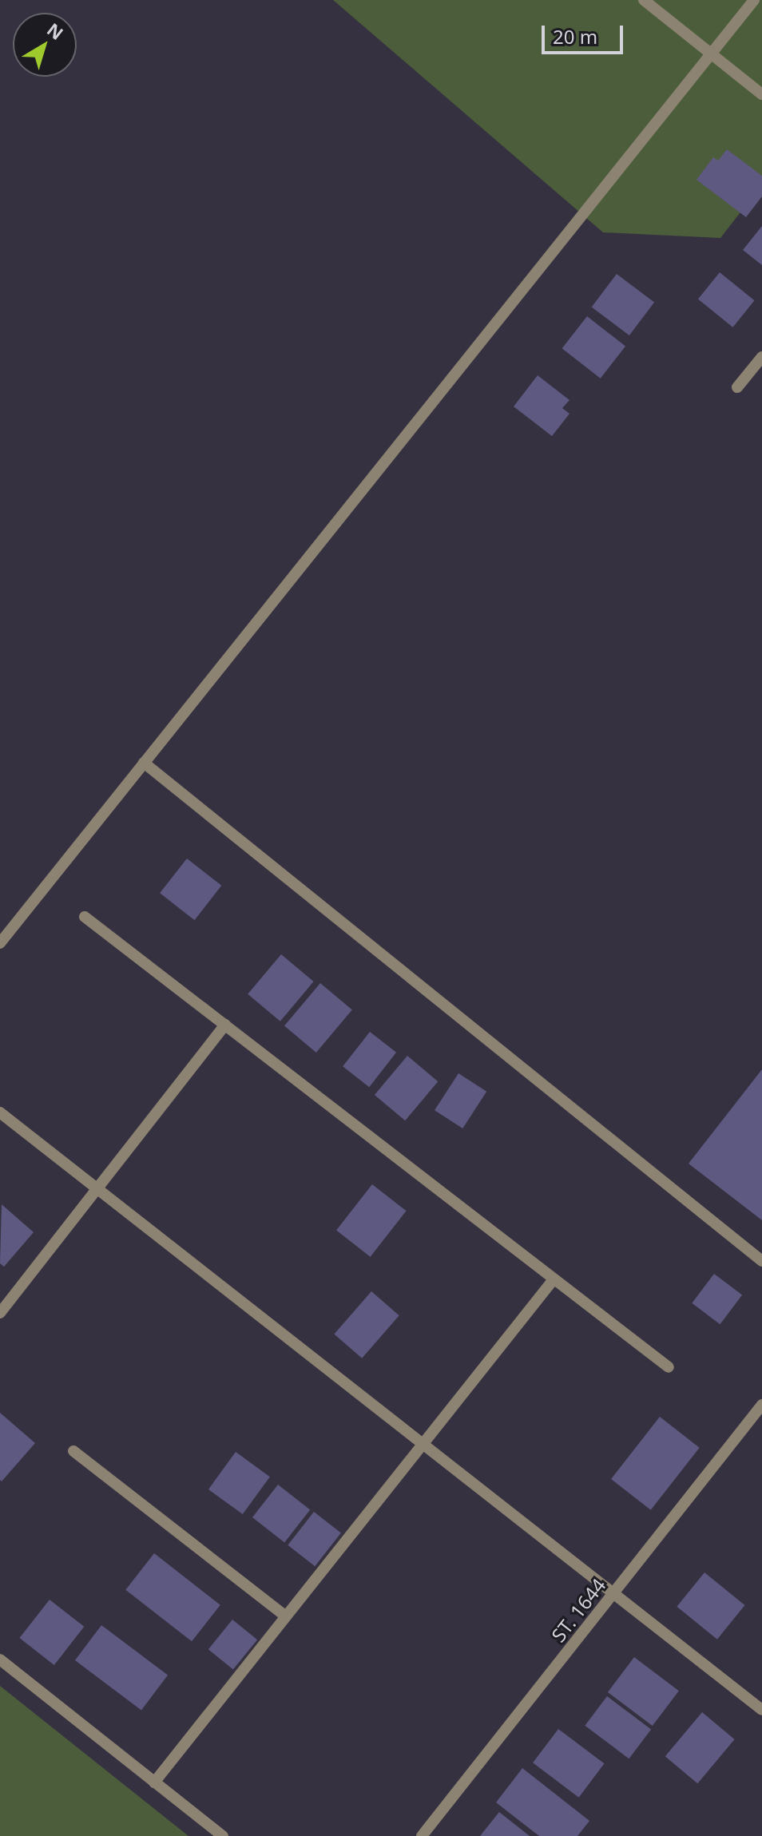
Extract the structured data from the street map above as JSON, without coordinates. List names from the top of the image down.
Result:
{
  "streets": {
    "street": ["ST. 1644"]
  },
  "scale_bar": "20 m",
  "north": "top right"
}
